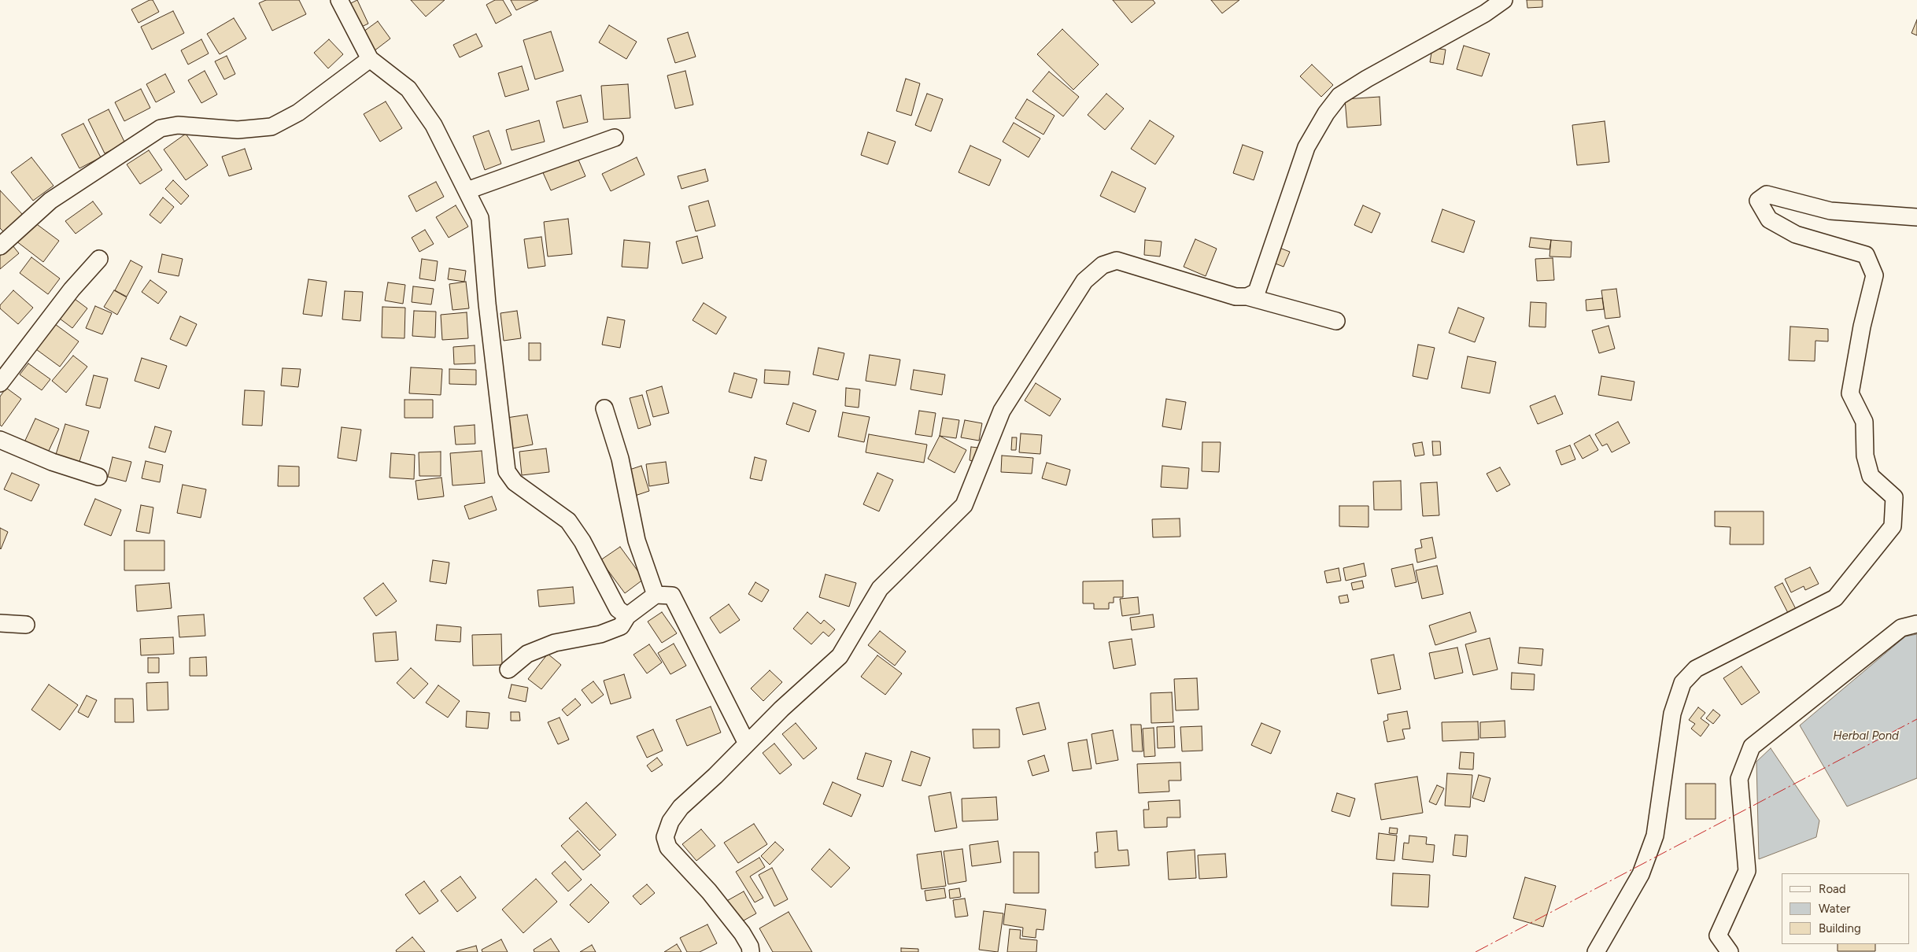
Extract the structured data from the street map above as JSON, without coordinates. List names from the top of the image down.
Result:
{
  "water": ["Herbal Pond"],
  "legend": ["Road", "Water", "Building"]
}
